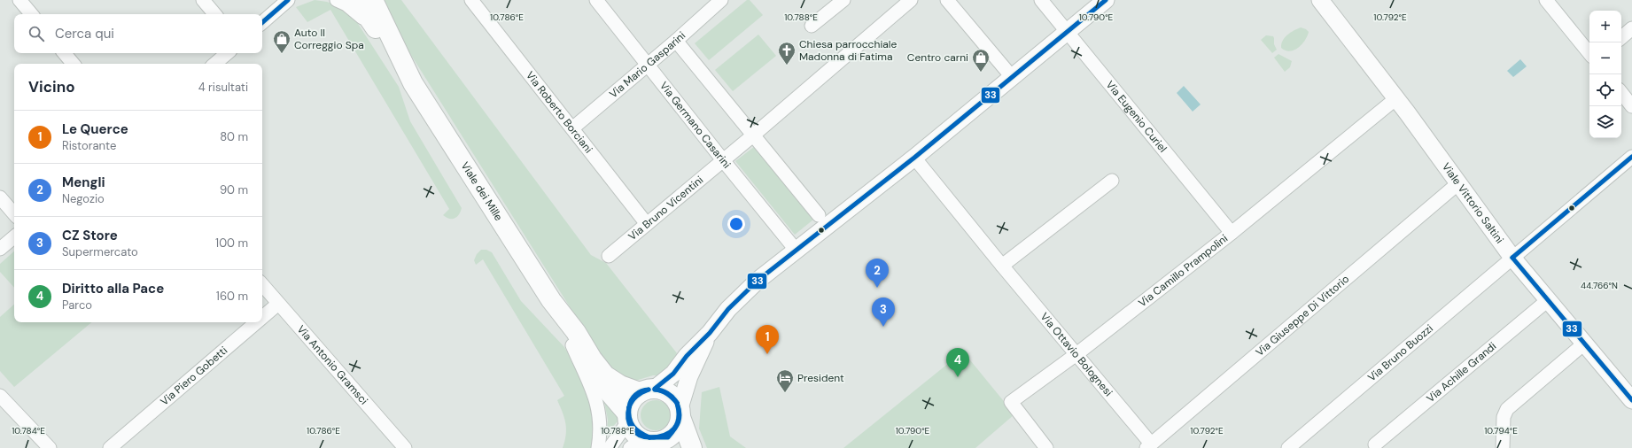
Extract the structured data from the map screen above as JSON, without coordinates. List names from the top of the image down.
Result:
{
  "streets": {
    "main road": ["Viale dei Mille"],
    "street": [
      "Via Mario Gasparini",
      "Via Roberto Borciani",
      "Via Eugenio Curiel",
      "Via Germano Casarini",
      "Viale Vittorio Saltini",
      "Via Bruno Vicentini",
      "Via Camillo Prampolini",
      "Via Giuseppe Di Vittorio",
      "Via Bruno Buozzi",
      "Via Ottavio Bolognesi",
      "Via Antonio Gramsci",
      "Via Achille Grandi",
      "Via Piero Gobetti"
    ]
  },
  "crossings": [
    ["Via Mario Gasparini", "Via Roberto Borciani"],
    ["Via Mario Gasparini", "Via Germano Casarini"],
    ["Via Roberto Borciani", "Via Bruno Vicentini"],
    ["Via Eugenio Curiel", "Via Camillo Prampolini"],
    ["Via Germano Casarini", "Via Bruno Vicentini"],
    ["Viale Vittorio Saltini", "Via Camillo Prampolini"],
    ["Viale Vittorio Saltini", "Via Giuseppe Di Vittorio"],
    ["Viale Vittorio Saltini", "Via Bruno Buozzi"],
    ["Viale Vittorio Saltini", "Via Achille Grandi"],
    ["Via Camillo Prampolini", "Via Ottavio Bolognesi"],
    ["Via Giuseppe Di Vittorio", "Via Ottavio Bolognesi"],
    ["Via Antonio Gramsci", "Via Piero Gobetti"]
  ],
  "places": {
    "shop": ["Auto Il Correggio Spa", "Centro carni"],
    "church": ["Chiesa parrocchiale Madonna di Fatima"],
    "hotel": ["President"]
  },
  "lines": ["transit line 33"],
  "page": {
    "map_buttons": ["+", "−"],
    "search": "Cerca qui",
    "heading": ["Vicino", "4 risultati"],
    "list": [
      {
        "mark": "1",
        "name": "Le Querce",
        "note": "Ristorante",
        "value": "80 m"
      },
      {
        "mark": "2",
        "name": "Mengli",
        "note": "Negozio",
        "value": "90 m"
      },
      {
        "mark": "3",
        "name": "CZ Store",
        "note": "Supermercato",
        "value": "100 m"
      },
      {
        "mark": "4",
        "name": "Diritto alla Pace",
        "note": "Parco",
        "value": "160 m"
      }
    ],
    "pins": [
      "2",
      "3",
      "1",
      "4"
    ]
  },
  "coordinates": [
    "10.786°E",
    "10.788°E",
    "10.792°E",
    "10.790°E",
    "44.766°N",
    "10.784°E",
    "10.794°E"
  ]
}
